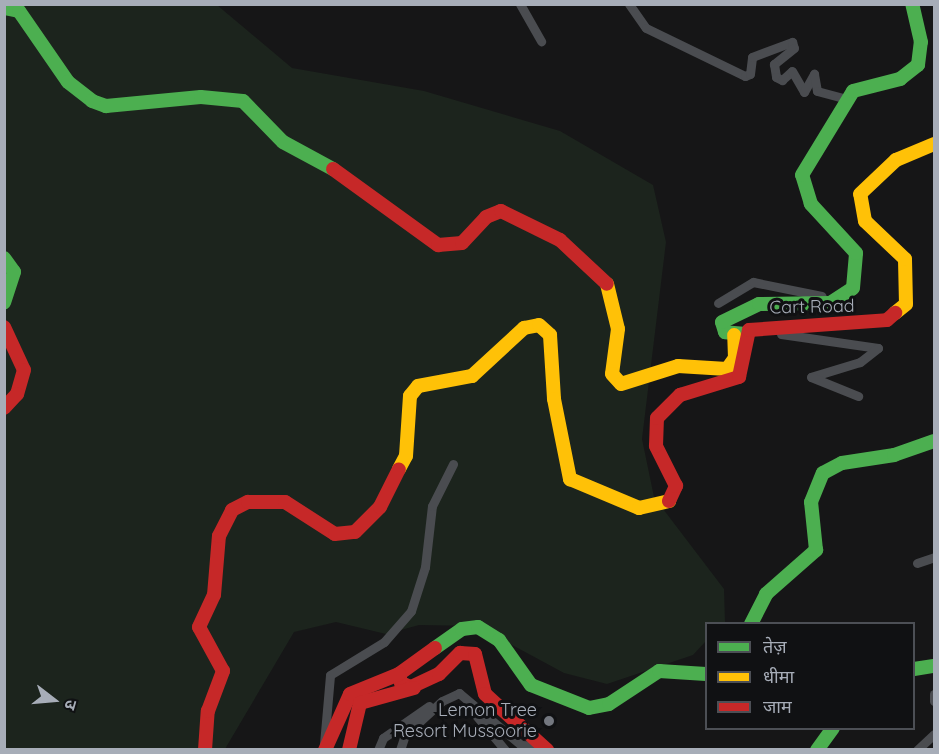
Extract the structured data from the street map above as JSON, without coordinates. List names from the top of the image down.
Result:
{
  "streets": {
    "main road": ["Cart Road"]
  },
  "places": ["Lemon Tree Resort Mussoorie"],
  "legend": ["तेज़", "धीमा", "जाम"],
  "north": "right"
}
